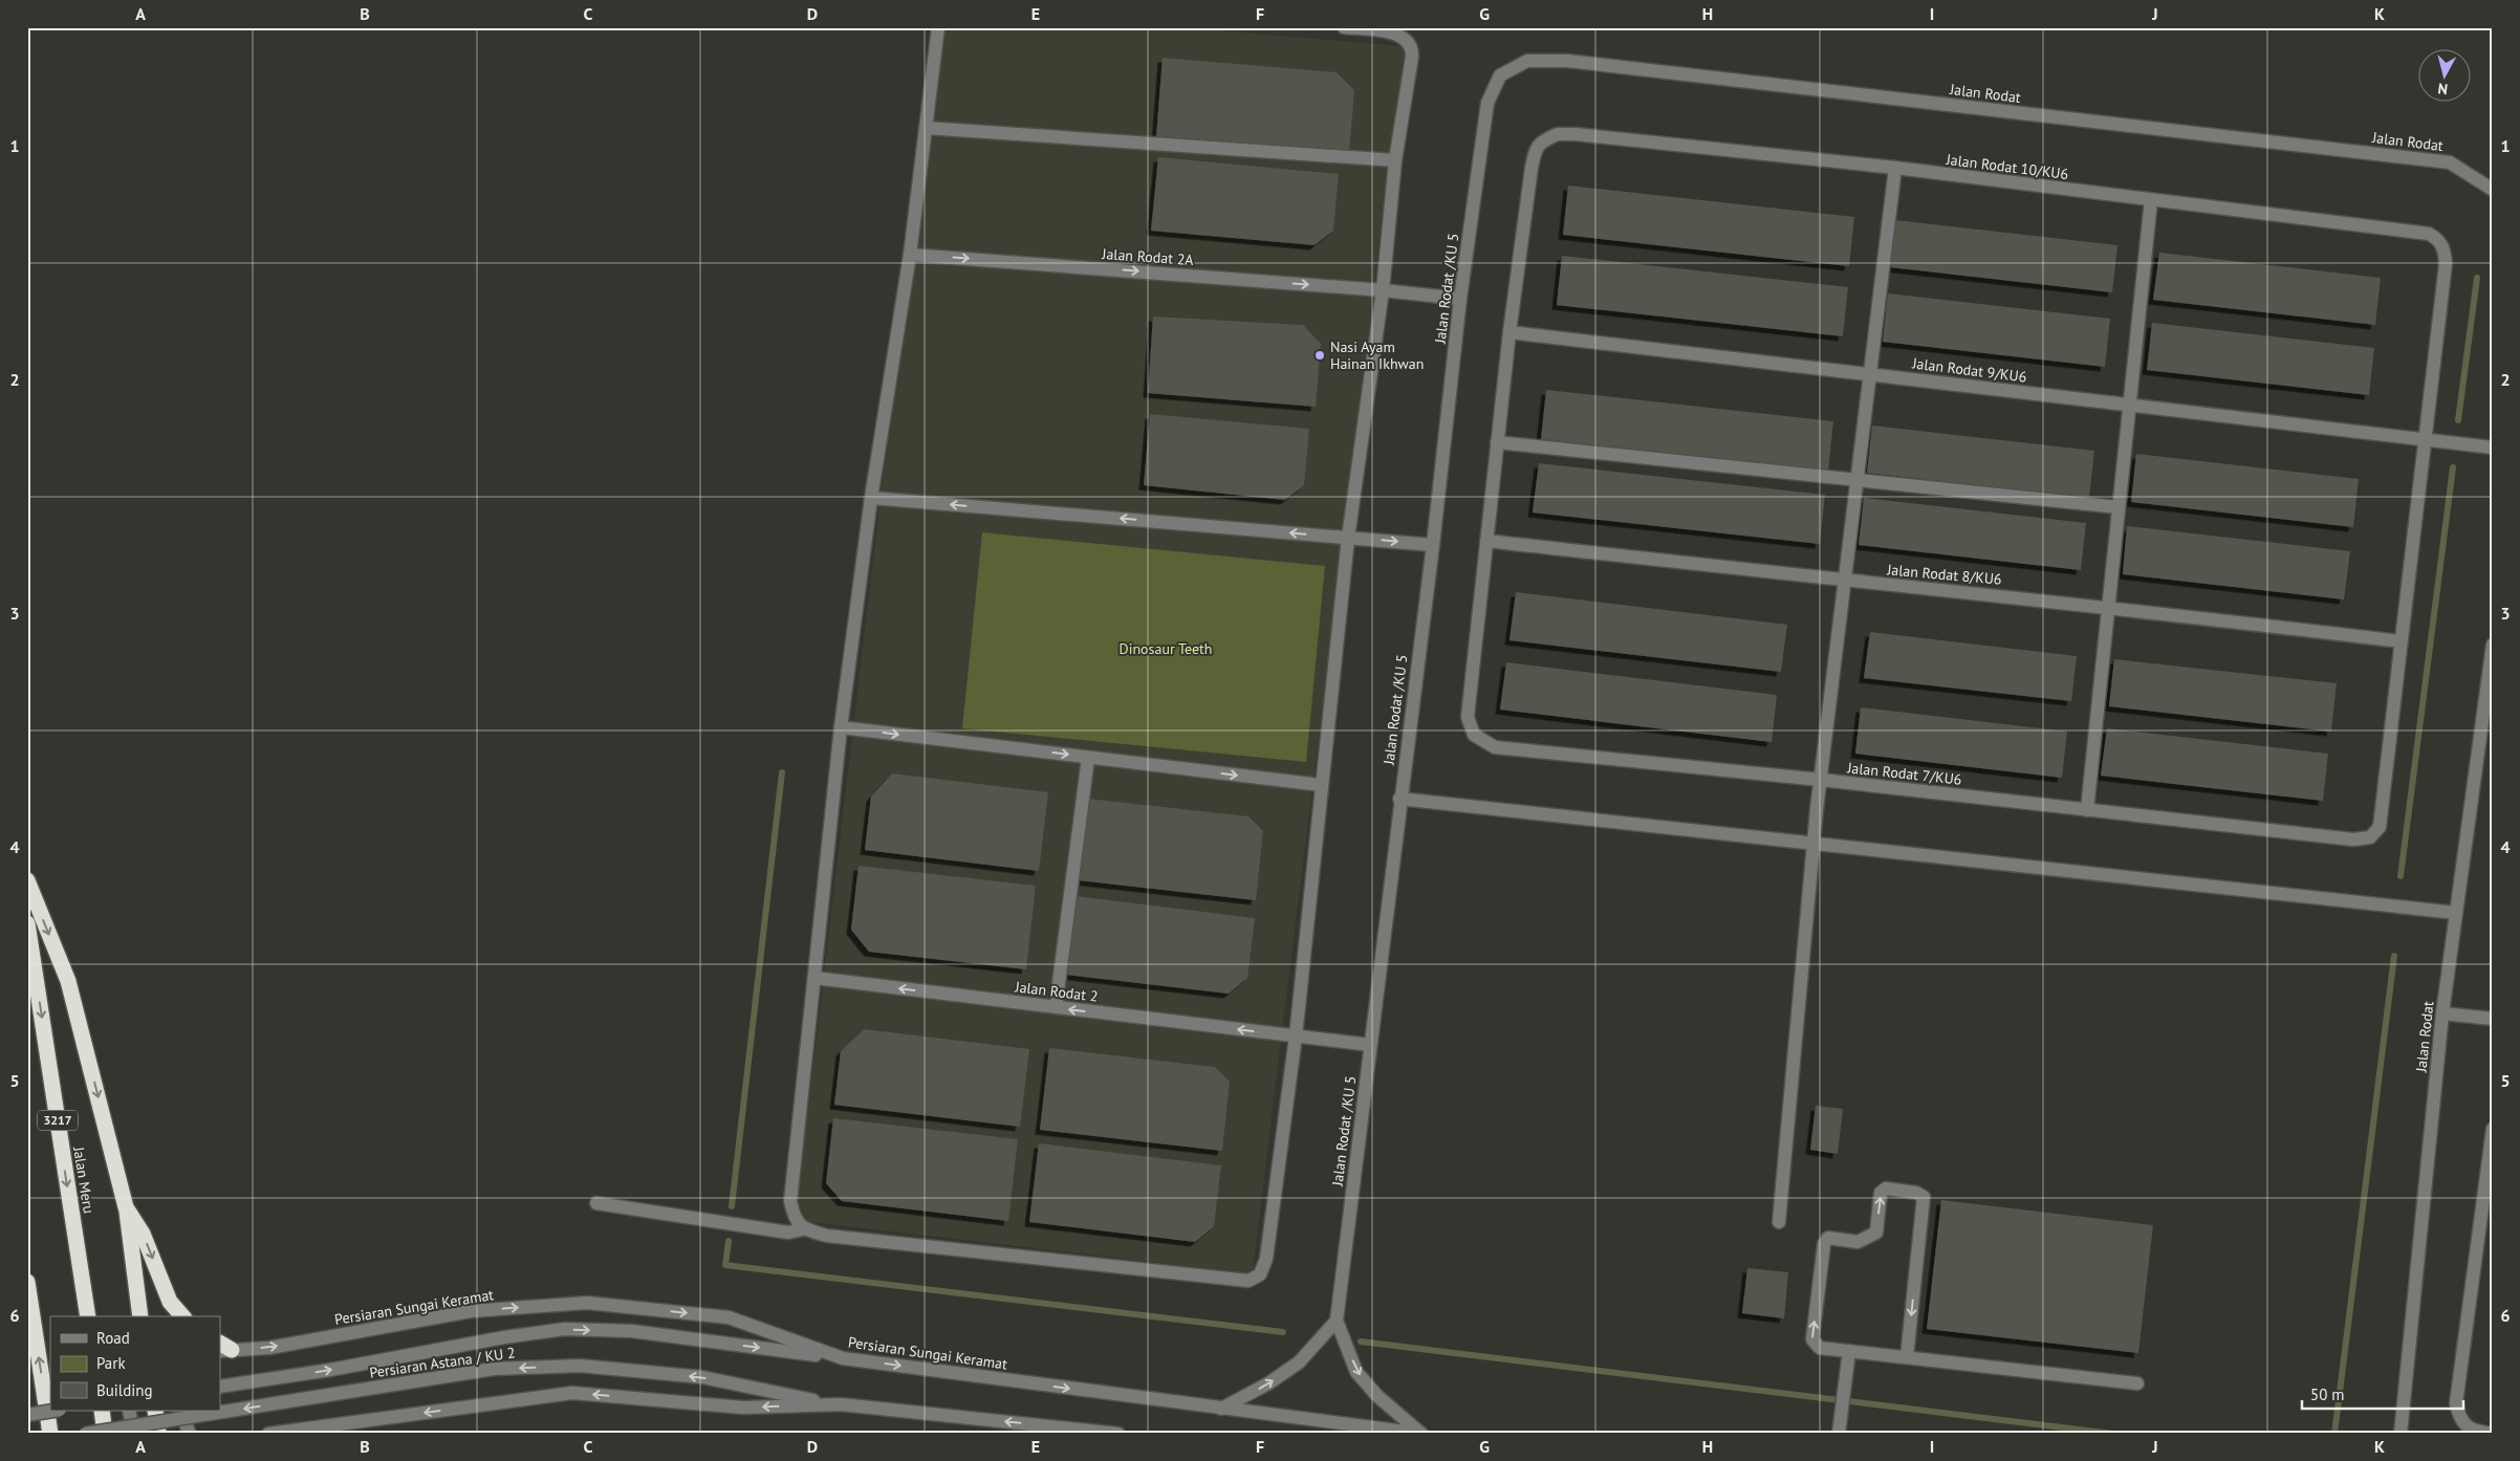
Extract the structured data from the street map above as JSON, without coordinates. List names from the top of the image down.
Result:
{
  "streets": {
    "highway": ["3217", "Jalan Meru"],
    "street": [
      "Jalan Rodat",
      "Jalan Rodat 10/KU6",
      "Jalan Rodat 2A",
      "Jalan Rodat /KU 5",
      "Jalan Rodat 9/KU6",
      "Jalan Rodat 8/KU6",
      "Jalan Rodat 7/KU6",
      "Jalan Rodat 2",
      "Persiaran Sungai Keramat",
      "Persiaran Astana / KU 2"
    ]
  },
  "crossings": [
    ["Jalan Rodat", "Jalan Rodat /KU 5"],
    ["Jalan Rodat 10/KU6", "Jalan Rodat 9/KU6"],
    ["Jalan Rodat 2A", "Jalan Rodat /KU 5"],
    ["Jalan Rodat /KU 5", "Jalan Rodat 2"],
    ["Jalan Rodat 8/KU6", "Jalan Rodat 7/KU6"],
    ["Persiaran Sungai Keramat", "Persiaran Astana / KU 2"]
  ],
  "one_way": ["Jalan Rodat 2A", "Jalan Rodat 2"],
  "parks": ["Dinosaur Teeth"],
  "places": ["Nasi Ayam Hainan Ikhwan"],
  "legend": ["Road", "Park", "Building"],
  "scale_bar": "50 m",
  "north": "bottom",
  "grid": {
    "columns": [
      "A",
      "B",
      "C",
      "D",
      "E",
      "F",
      "G",
      "H",
      "I",
      "J",
      "K"
    ],
    "rows": [
      "1",
      "2",
      "3",
      "4",
      "5",
      "6"
    ]
  }
}
